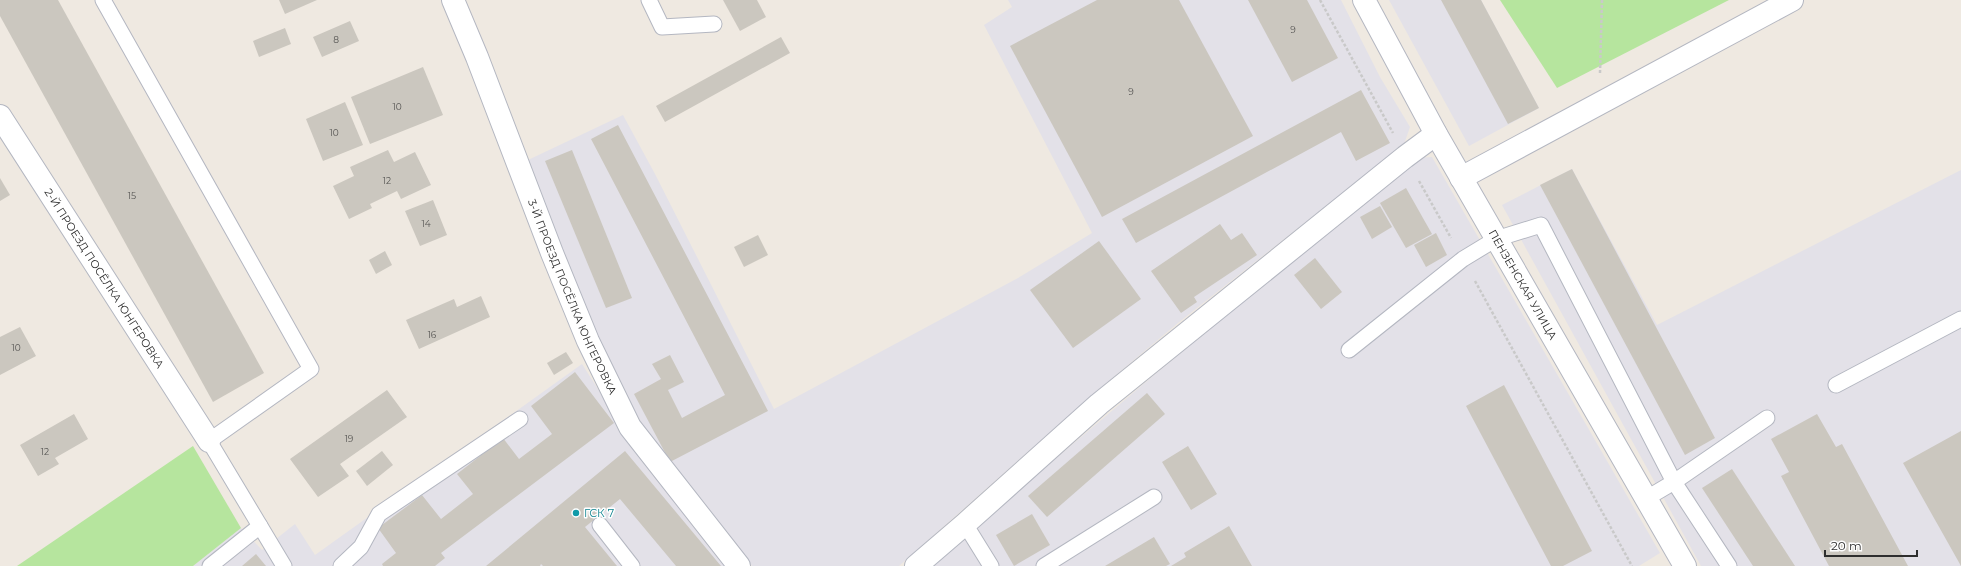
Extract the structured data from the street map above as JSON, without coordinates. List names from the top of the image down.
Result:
{
  "streets": {
    "street": ["2-Й ПРОЕЗД ПОСЁЛКА ЮНГЕРОВКА", "ПЕНЗЕНСКАЯ УЛИЦА", "3-Й ПРОЕЗД ПОСЁЛКА ЮНГЕРОВКА"]
  },
  "places": ["ГСК 7"],
  "house_numbers": [
    "9",
    "8",
    "9",
    "10",
    "10",
    "12",
    "15",
    "14",
    "16",
    "10",
    "19",
    "12"
  ],
  "scale_bar": "20 m"
}
